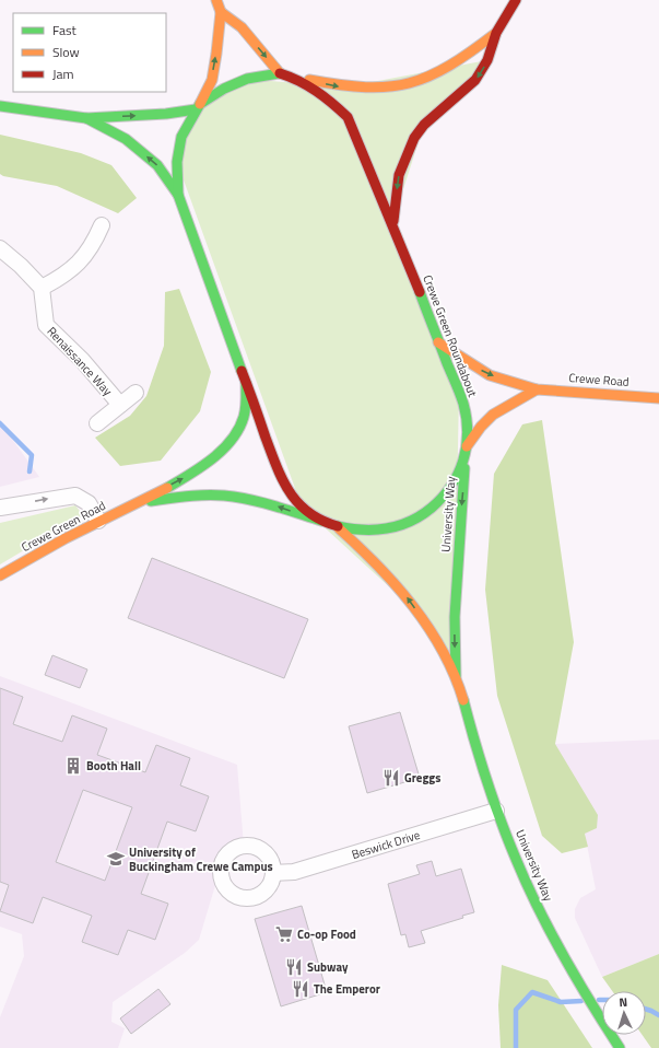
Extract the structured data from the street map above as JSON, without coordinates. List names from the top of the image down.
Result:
{
  "streets": {
    "main road": [
      "Crewe Green Roundabout",
      "Crewe Road",
      "University Way",
      "Crewe Green Road"
    ],
    "street": ["Renaissance Way", "Beswick Drive"]
  },
  "crossings": [
    ["Crewe Green Roundabout", "Crewe Road"],
    ["Crewe Green Roundabout", "University Way"],
    ["University Way", "Beswick Drive"]
  ],
  "one_way": ["Crewe Road"],
  "places": {
    "building": ["Booth Hall"],
    "restaurant": ["Greggs", "Subway", "The Emperor"],
    "school or university": ["University of Buckingham Crewe Campus"],
    "supermarket": ["Co-op Food"]
  },
  "legend": ["Fast", "Slow", "Jam"],
  "north": "top"
}
